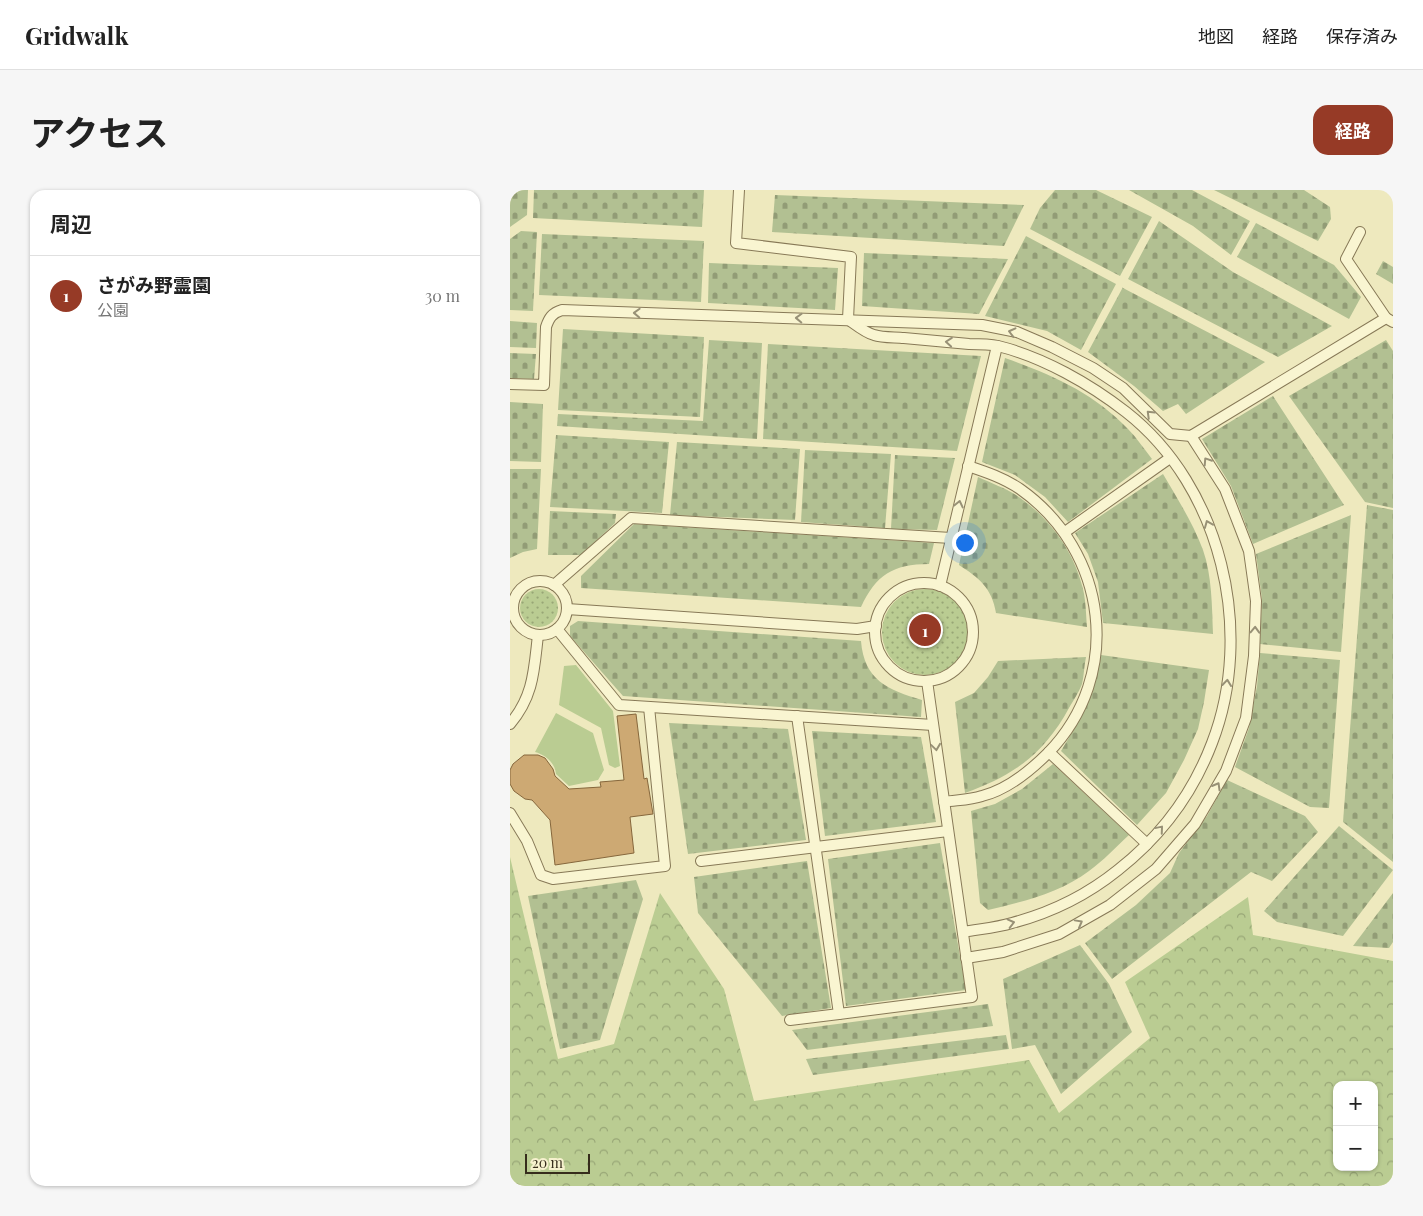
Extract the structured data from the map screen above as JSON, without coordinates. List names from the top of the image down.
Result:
{
  "scale_bar": "20 m",
  "page": {
    "header": "Gridwalk",
    "nav": ["地図", "経路", "保存済み"],
    "title": "アクセス",
    "buttons": "経路",
    "heading": "周辺",
    "list": [
      {
        "mark": "1",
        "name": "さがみ野霊園",
        "note": "公園",
        "value": "30 m"
      }
    ],
    "pins": "1",
    "map_buttons": ["+", "−"],
    "scale": "20 m"
  }
}
